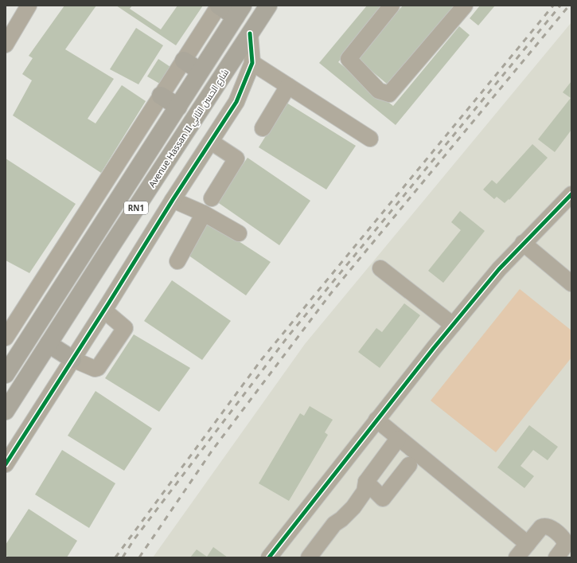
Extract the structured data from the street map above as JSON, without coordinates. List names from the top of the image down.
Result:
{
  "streets": {
    "main road": ["Avenue Hassan II شارع الحسن الثاني", "RN1"]
  }
}
